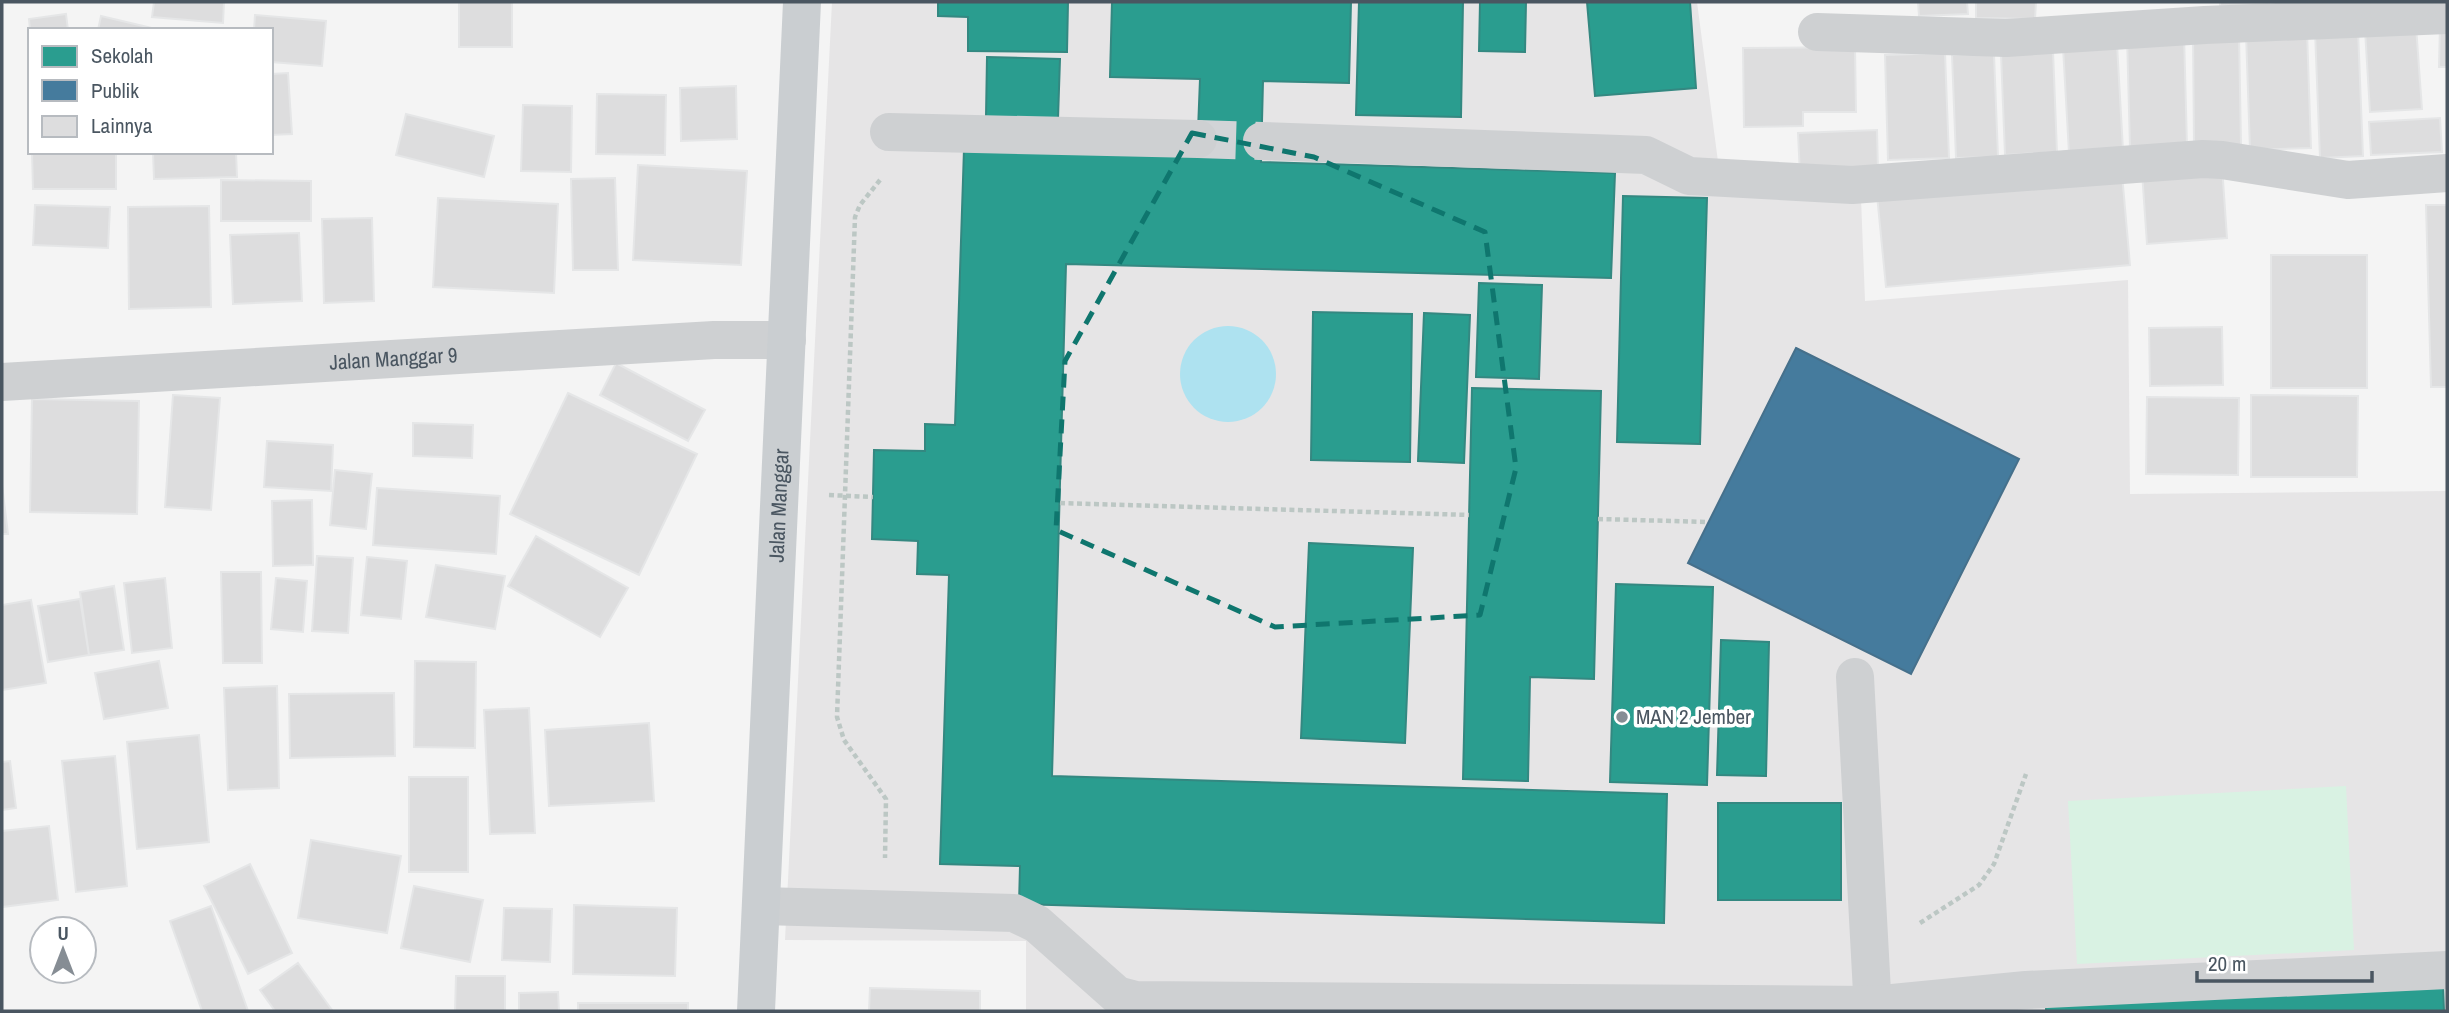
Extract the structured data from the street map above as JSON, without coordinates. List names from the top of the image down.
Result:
{
  "streets": {
    "main road": ["Jalan Manggar"],
    "street": ["Jalan Manggar 9"]
  },
  "crossings": [
    ["Jalan Manggar 9", "Jalan Manggar"]
  ],
  "places": ["MAN 2 Jember"],
  "legend": ["Sekolah", "Publik", "Lainnya"],
  "scale_bar": "20 m",
  "north": "top"
}
